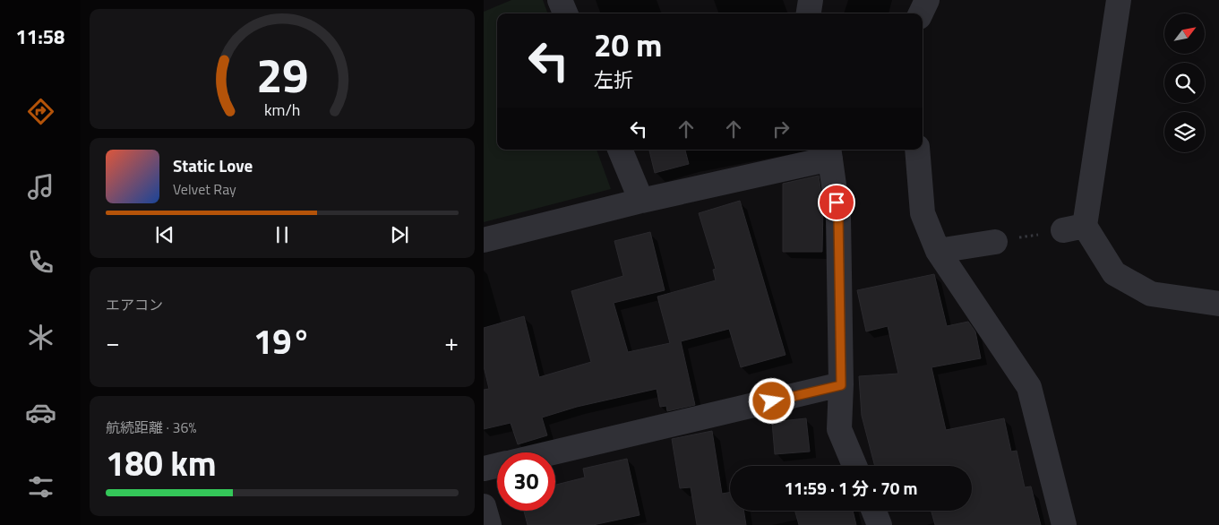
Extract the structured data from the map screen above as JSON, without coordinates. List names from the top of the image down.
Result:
{
  "north": "top right",
  "page": {
    "tabs": "11:58",
    "turn": ["20 m", "左折"],
    "song": ["Static Love", "Velvet Ray"],
    "tile": [
      "エアコン",
      ["航続距離 · 36%", "180 km"]
    ],
    "heat": ["−", "19°", "+"],
    "limit": "30",
    "trip": "11:59 · 1 分 · 70 m",
    "gauge": ["29", "km/h"]
  }
}
